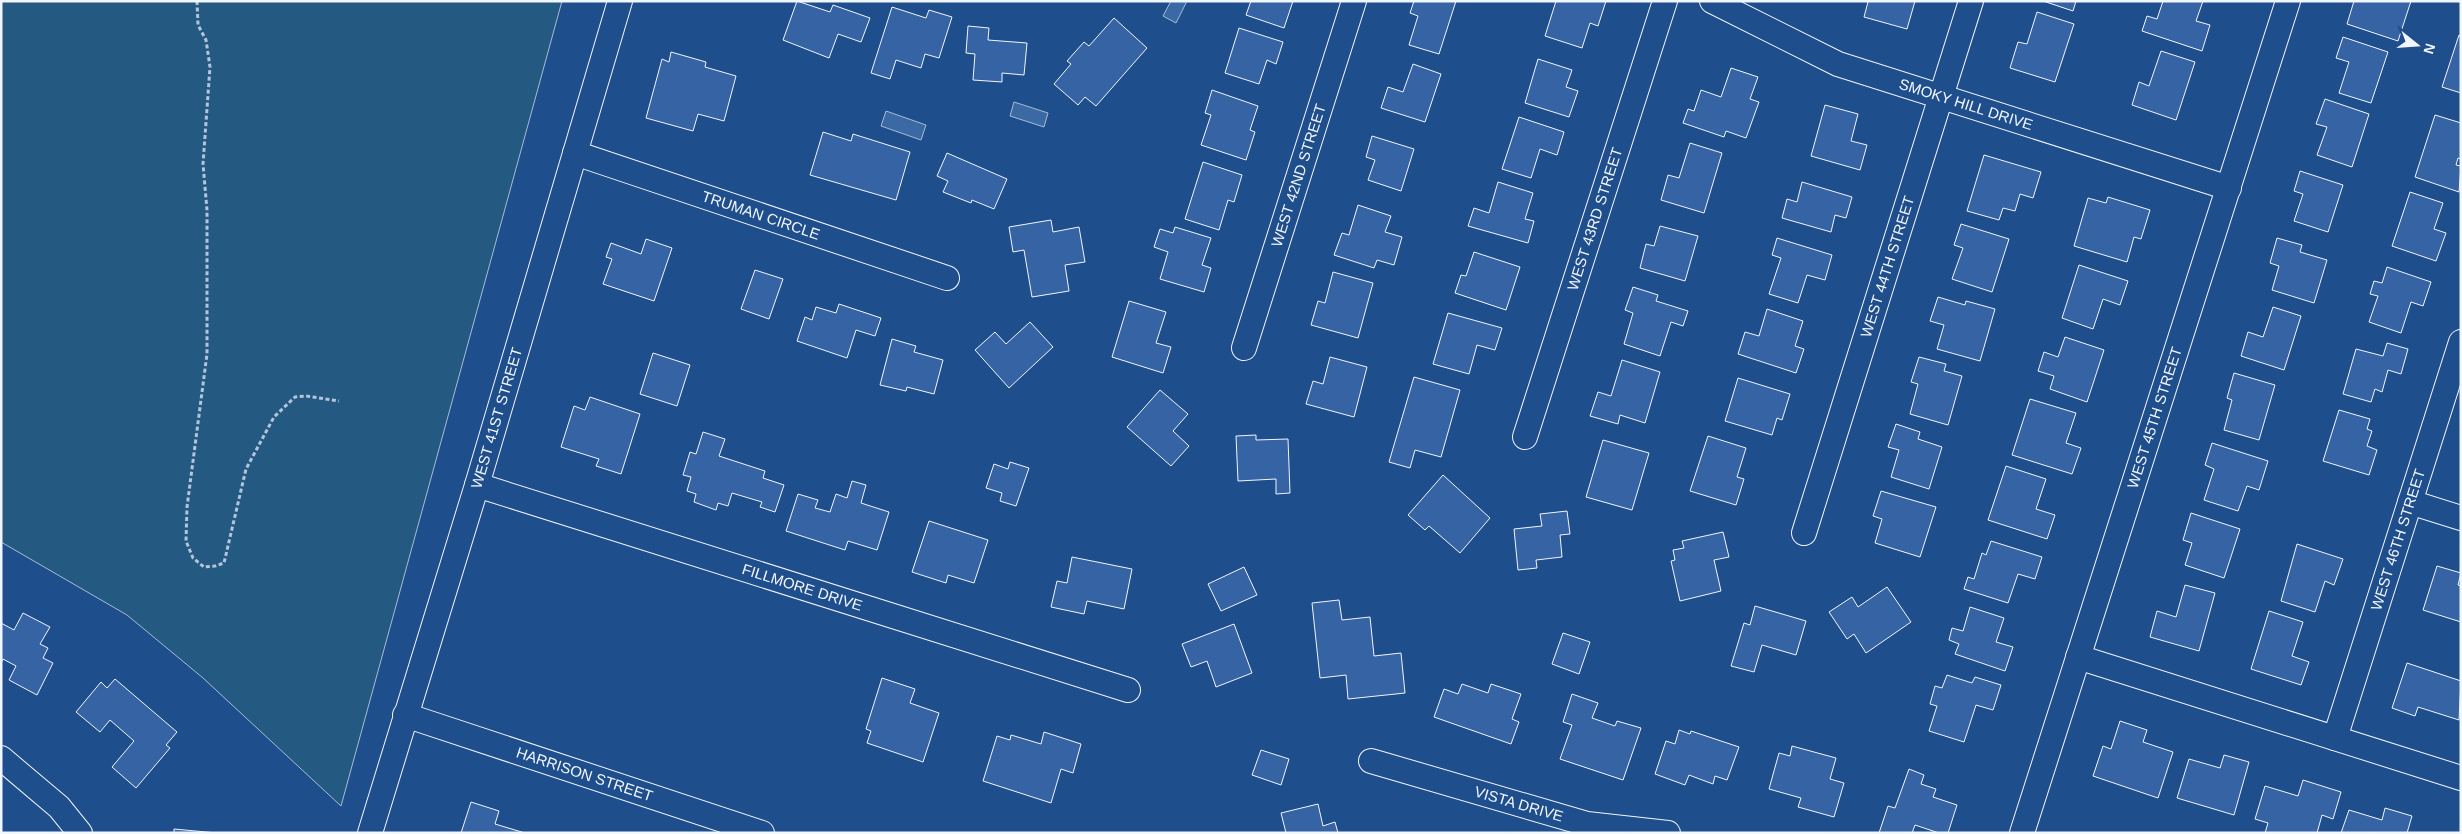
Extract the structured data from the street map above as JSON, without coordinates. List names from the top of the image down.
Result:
{
  "streets": {
    "street": [
      "SMOKY HILL DRIVE",
      "WEST 42ND STREET",
      "TRUMAN CIRCLE",
      "WEST 43RD STREET",
      "WEST 44TH STREET",
      "WEST 45TH STREET",
      "WEST 41ST STREET",
      "WEST 46TH STREET",
      "FILLMORE DRIVE",
      "HARRISON STREET",
      "VISTA DRIVE"
    ]
  },
  "crossings": [
    ["SMOKY HILL DRIVE", "WEST 44TH STREET"],
    ["SMOKY HILL DRIVE", "WEST 45TH STREET"],
    ["TRUMAN CIRCLE", "WEST 41ST STREET"],
    ["WEST 41ST STREET", "FILLMORE DRIVE"],
    ["WEST 41ST STREET", "HARRISON STREET"]
  ],
  "north": "right"
}
